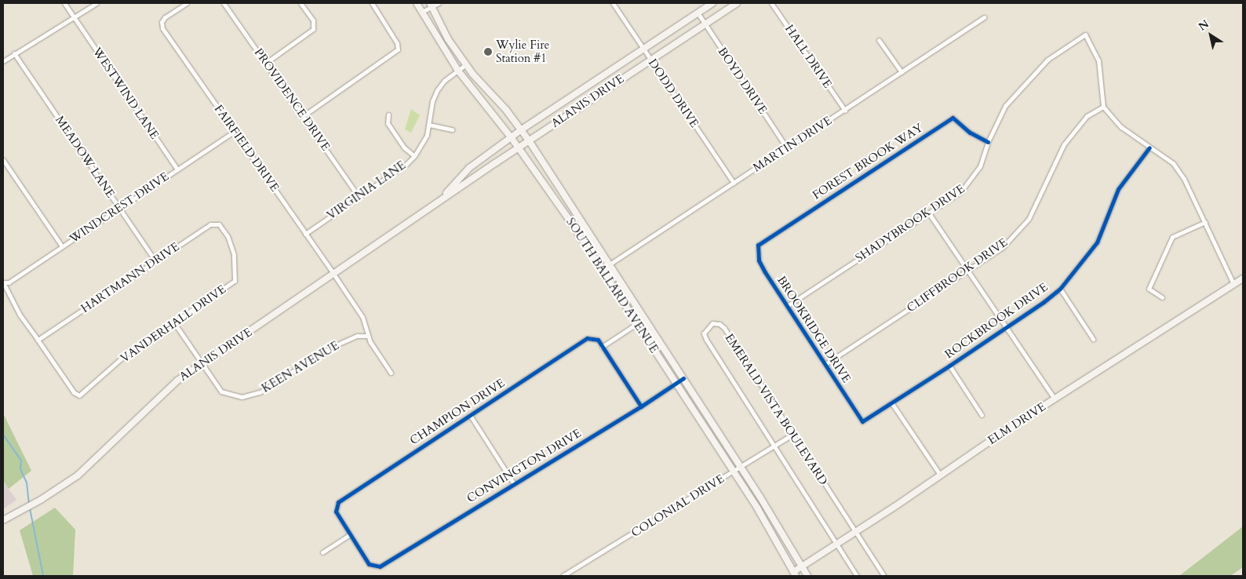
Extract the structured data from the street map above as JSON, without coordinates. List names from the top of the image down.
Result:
{
  "streets": {
    "main road": ["ALANIS DRIVE", "SOUTH BALLARD AVENUE", "ELM DRIVE"],
    "street": [
      "HALL DRIVE",
      "BOYD DRIVE",
      "WESTWIND LANE",
      "DODD DRIVE",
      "PROVIDENCE DRIVE",
      "MARTIN DRIVE",
      "FAIRFIELD DRIVE",
      "MEADOW LANE",
      "FOREST BROOK WAY",
      "VIRGINIA LANE",
      "WINDCREST DRIVE",
      "SHADYBROOK DRIVE",
      "CLIFFBROOK DRIVE",
      "HARTMANN DRIVE",
      "ROCKBROOK DRIVE",
      "VANDERHALL DRIVE",
      "BROOKRIDGE DRIVE",
      "KEEN AVENUE",
      "EMERALD VISTA BOULEVARD",
      "CHAMPION DRIVE",
      "CONVINGTON DRIVE",
      "COLONIAL DRIVE"
    ]
  },
  "crossings": [
    ["HALL DRIVE", "MARTIN DRIVE"],
    ["BOYD DRIVE", "ALANIS DRIVE"],
    ["BOYD DRIVE", "MARTIN DRIVE"],
    ["WESTWIND LANE", "WINDCREST DRIVE"],
    ["DODD DRIVE", "ALANIS DRIVE"],
    ["DODD DRIVE", "MARTIN DRIVE"],
    ["PROVIDENCE DRIVE", "VIRGINIA LANE"],
    ["ALANIS DRIVE", "FAIRFIELD DRIVE"],
    ["ALANIS DRIVE", "SOUTH BALLARD AVENUE"],
    ["ALANIS DRIVE", "KEEN AVENUE"],
    ["MARTIN DRIVE", "SOUTH BALLARD AVENUE"],
    ["FAIRFIELD DRIVE", "VIRGINIA LANE"],
    ["FAIRFIELD DRIVE", "WINDCREST DRIVE"],
    ["FAIRFIELD DRIVE", "KEEN AVENUE"],
    ["MEADOW LANE", "WINDCREST DRIVE"],
    ["MEADOW LANE", "HARTMANN DRIVE"],
    ["FOREST BROOK WAY", "SHADYBROOK DRIVE"],
    ["FOREST BROOK WAY", "BROOKRIDGE DRIVE"],
    ["VIRGINIA LANE", "SOUTH BALLARD AVENUE"],
    ["SHADYBROOK DRIVE", "CLIFFBROOK DRIVE"],
    ["SHADYBROOK DRIVE", "BROOKRIDGE DRIVE"],
    ["CLIFFBROOK DRIVE", "BROOKRIDGE DRIVE"],
    ["HARTMANN DRIVE", "VANDERHALL DRIVE"],
    ["SOUTH BALLARD AVENUE", "ELM DRIVE"],
    ["SOUTH BALLARD AVENUE", "CONVINGTON DRIVE"],
    ["SOUTH BALLARD AVENUE", "COLONIAL DRIVE"],
    ["ROCKBROOK DRIVE", "BROOKRIDGE DRIVE"],
    ["VANDERHALL DRIVE", "KEEN AVENUE"],
    ["EMERALD VISTA BOULEVARD", "ELM DRIVE"],
    ["EMERALD VISTA BOULEVARD", "COLONIAL DRIVE"],
    ["CHAMPION DRIVE", "CONVINGTON DRIVE"]
  ],
  "places": ["Wylie Fire Station #1"],
  "north": "top left"
}
